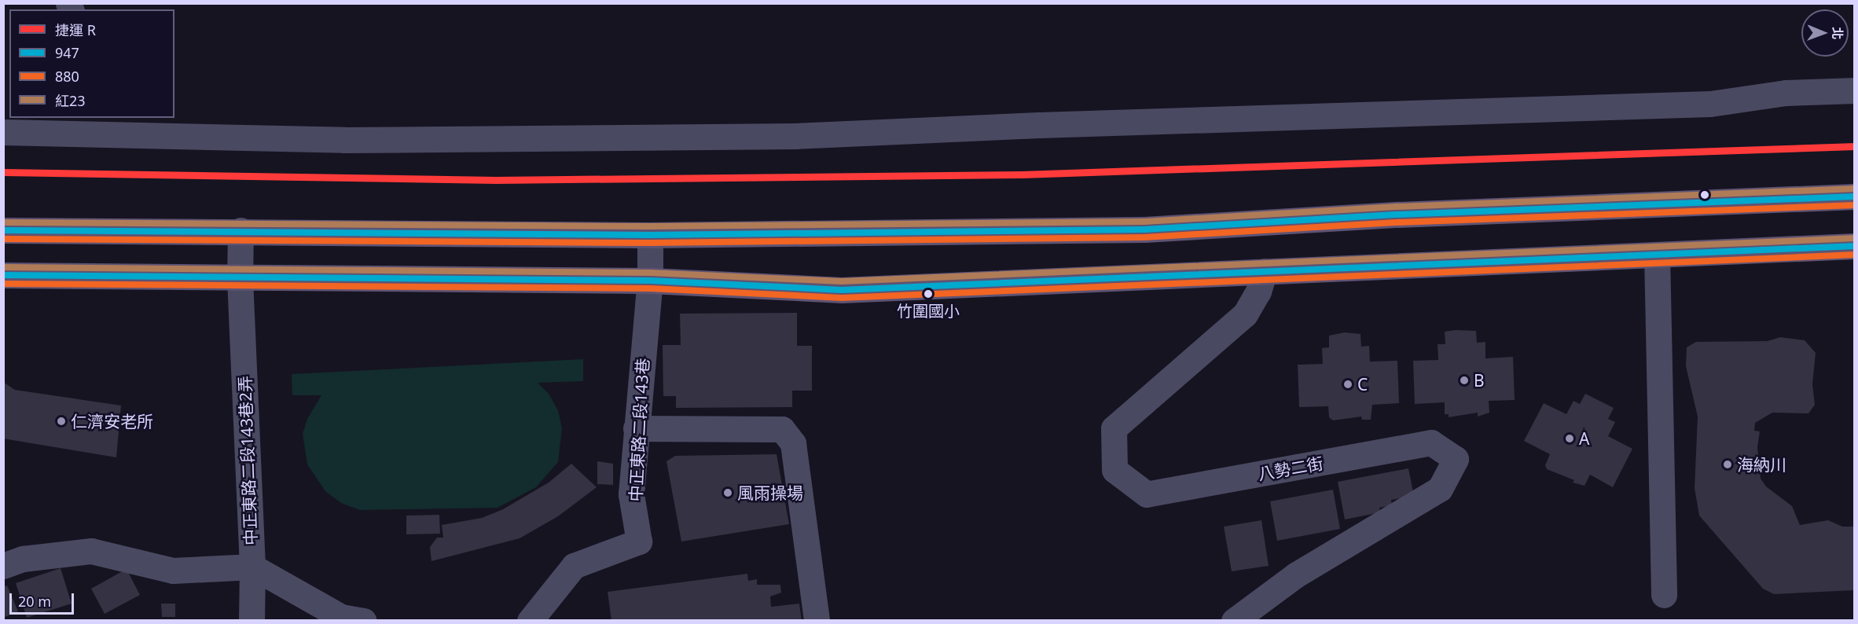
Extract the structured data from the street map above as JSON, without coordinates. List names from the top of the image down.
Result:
{
  "streets": {
    "street": ["中正東路二段143巷", "中正東路二段143巷2弄", "八勢二街"]
  },
  "places": [
    "竹圍國小",
    "B",
    "C",
    "仁濟安老所",
    "A",
    "海納川",
    "風雨操場"
  ],
  "lines": [
    "metro line R",
    "transit line 紅23",
    "transit line 947",
    "transit line 880"
  ],
  "legend": [
    "捷運 R",
    "947",
    "880",
    "紅23"
  ],
  "scale_bar": "20 m",
  "north": "right"
}
